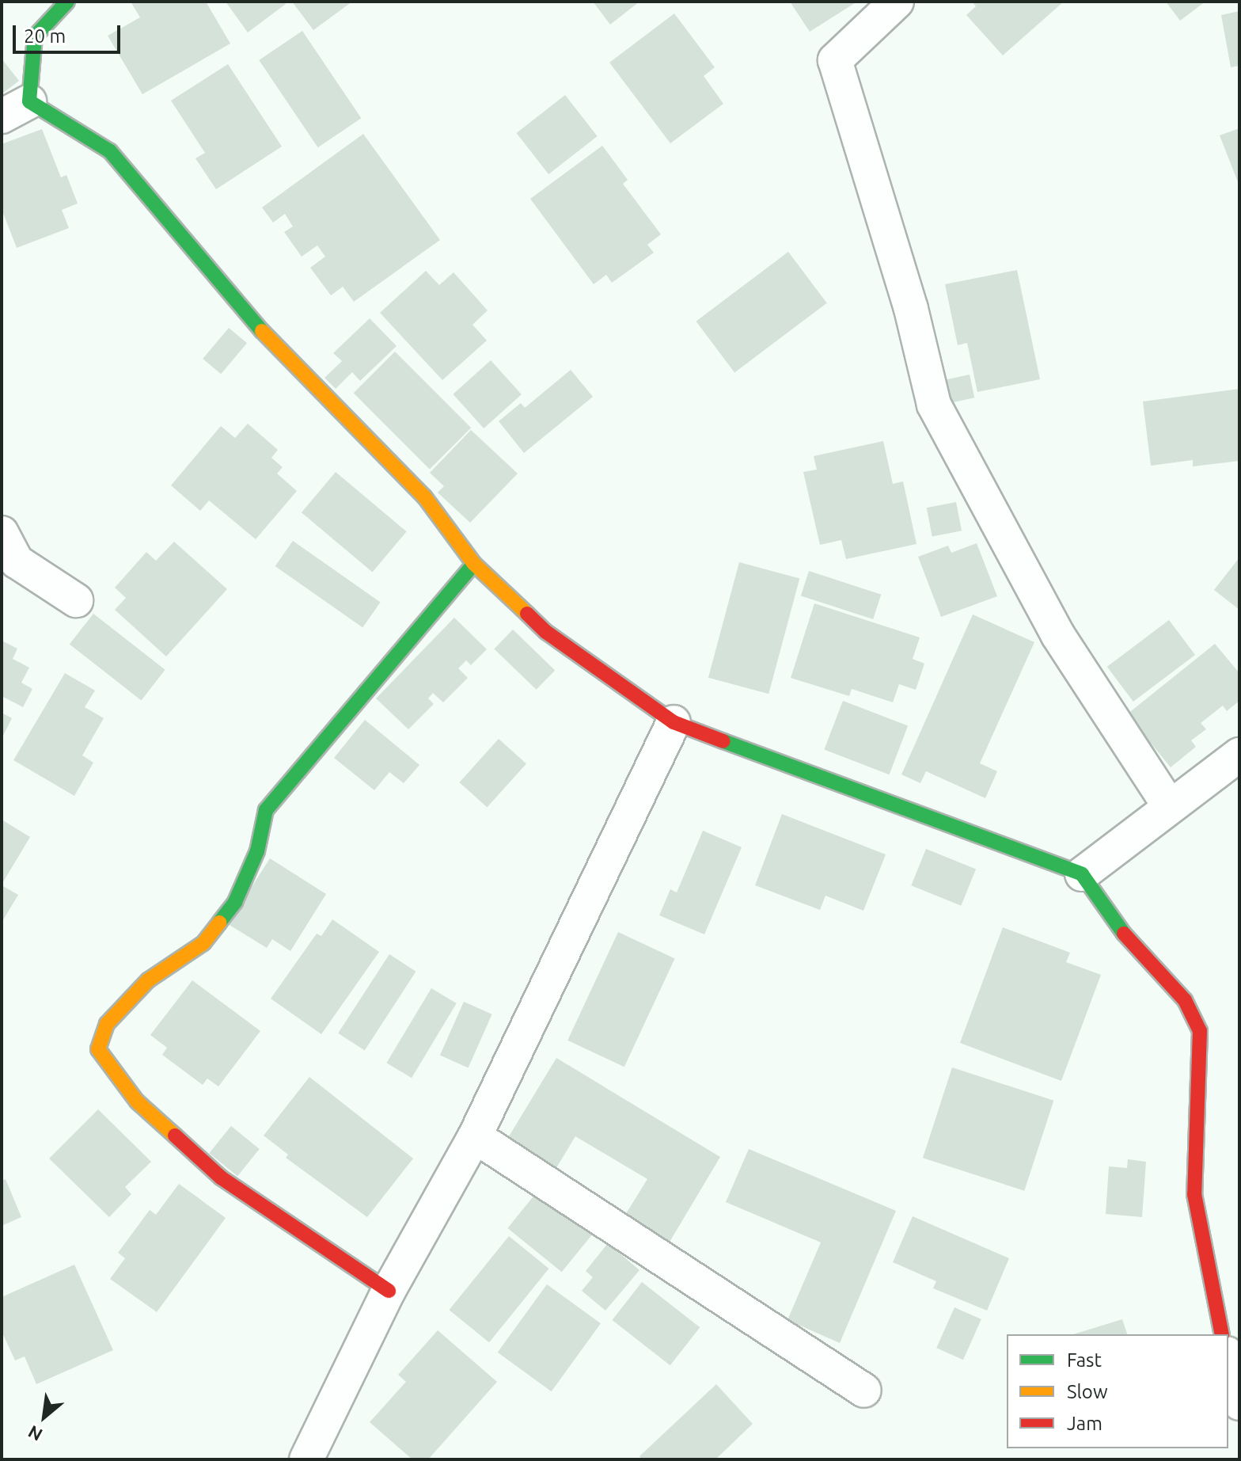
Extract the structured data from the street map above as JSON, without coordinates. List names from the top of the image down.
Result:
{
  "legend": ["Fast", "Slow", "Jam"],
  "scale_bar": "20 m",
  "north": "bottom left"
}
